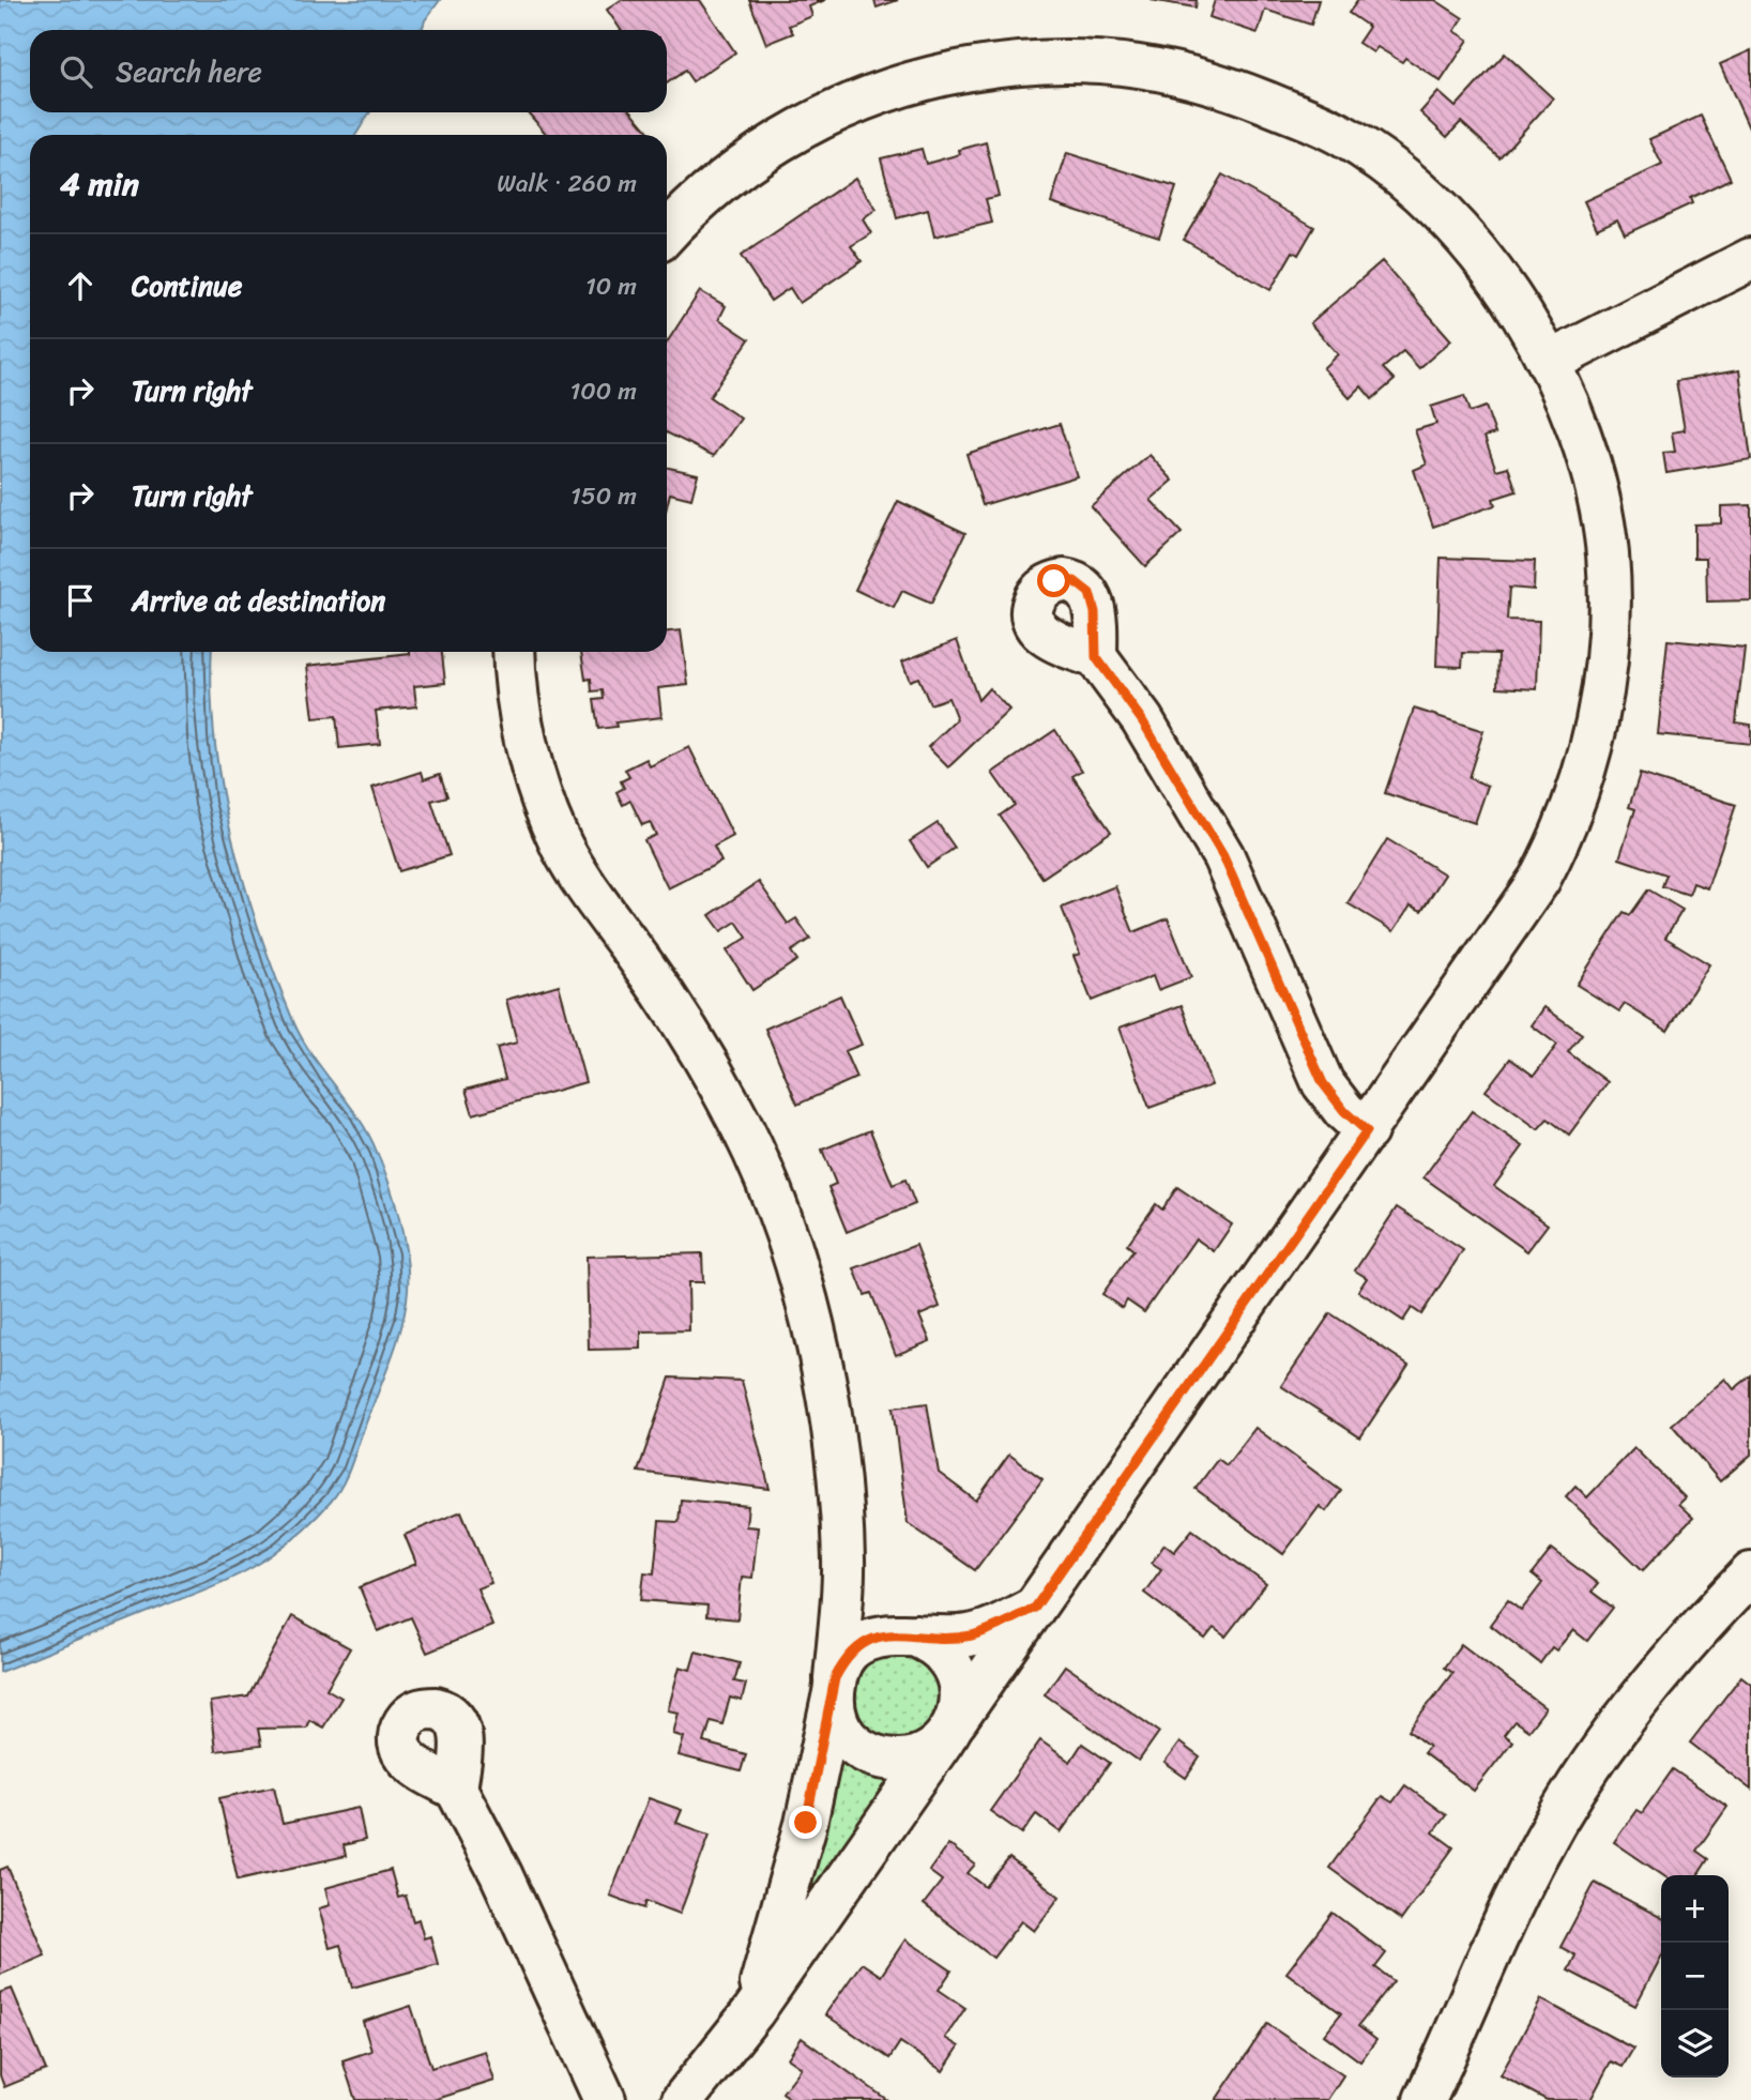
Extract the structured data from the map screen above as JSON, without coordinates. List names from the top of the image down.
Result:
{
  "page": {
    "search": "Search here",
    "heading": ["4 min", "Walk · 260 m"],
    "list": [
      ["Continue", "10 m"],
      ["Turn right", "100 m"],
      ["Turn right", "150 m"],
      "Arrive at destination"
    ],
    "map_buttons": ["+", "−"]
  }
}
